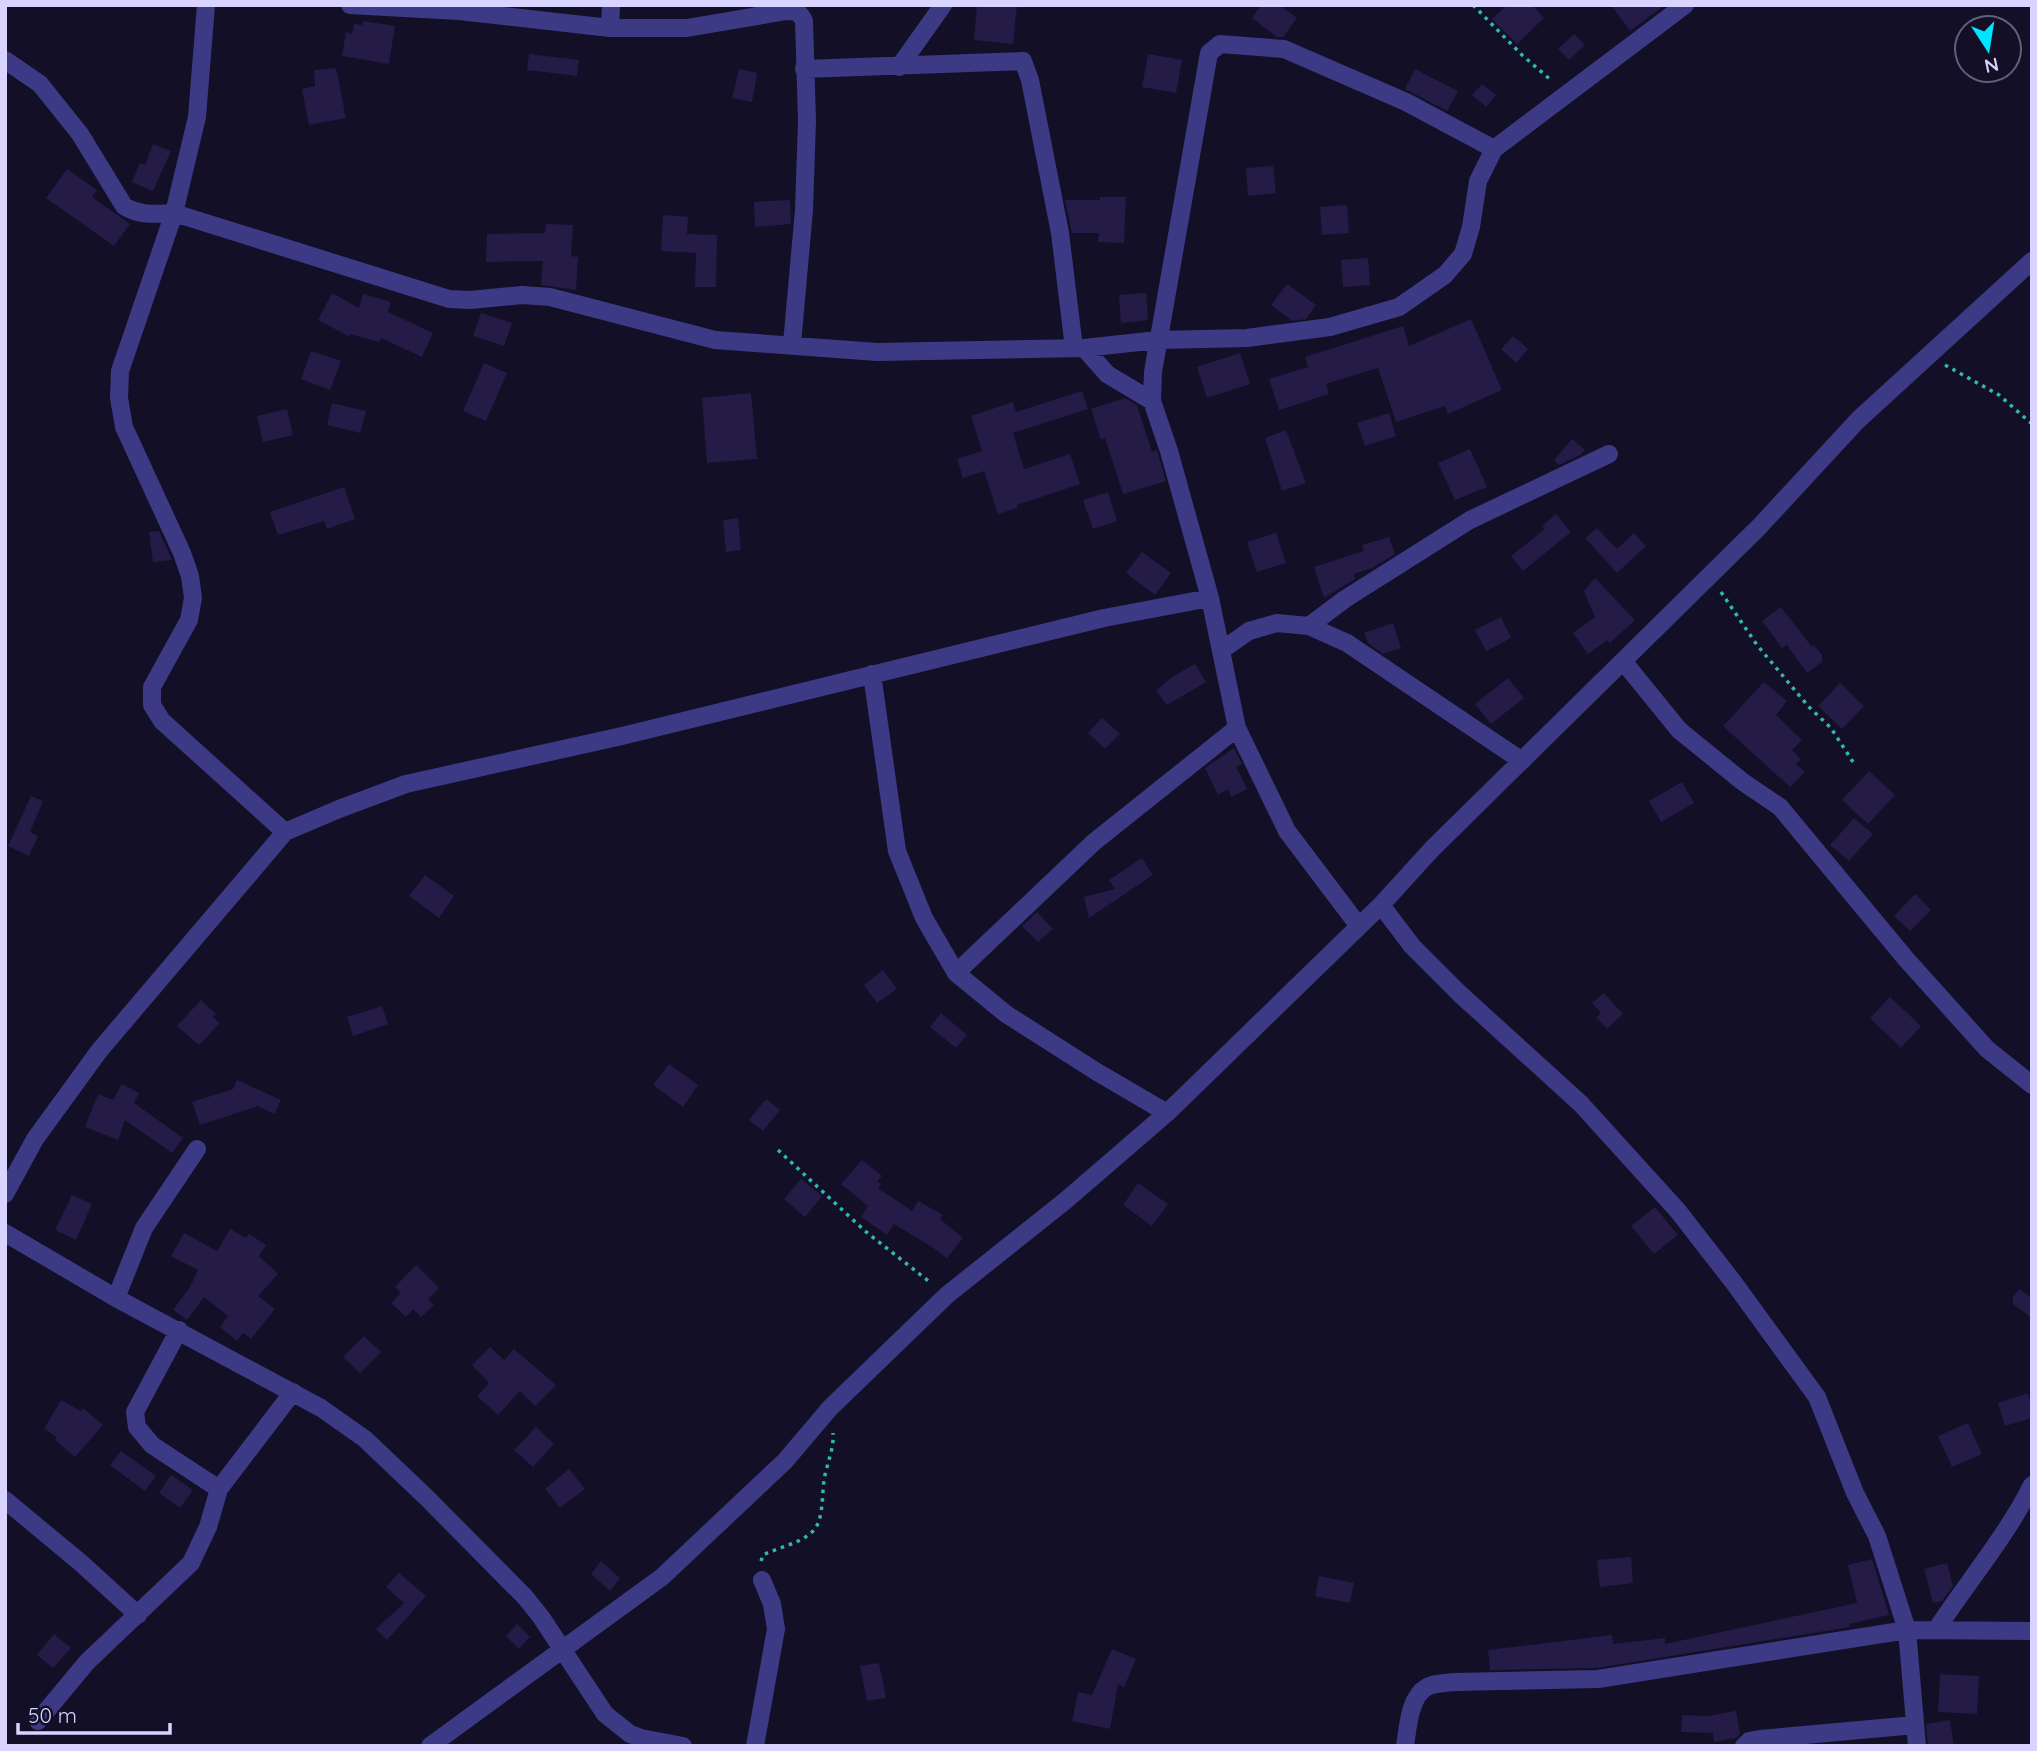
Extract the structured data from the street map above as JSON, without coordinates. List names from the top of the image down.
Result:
{
  "scale_bar": "50 m",
  "north": "bottom"
}
